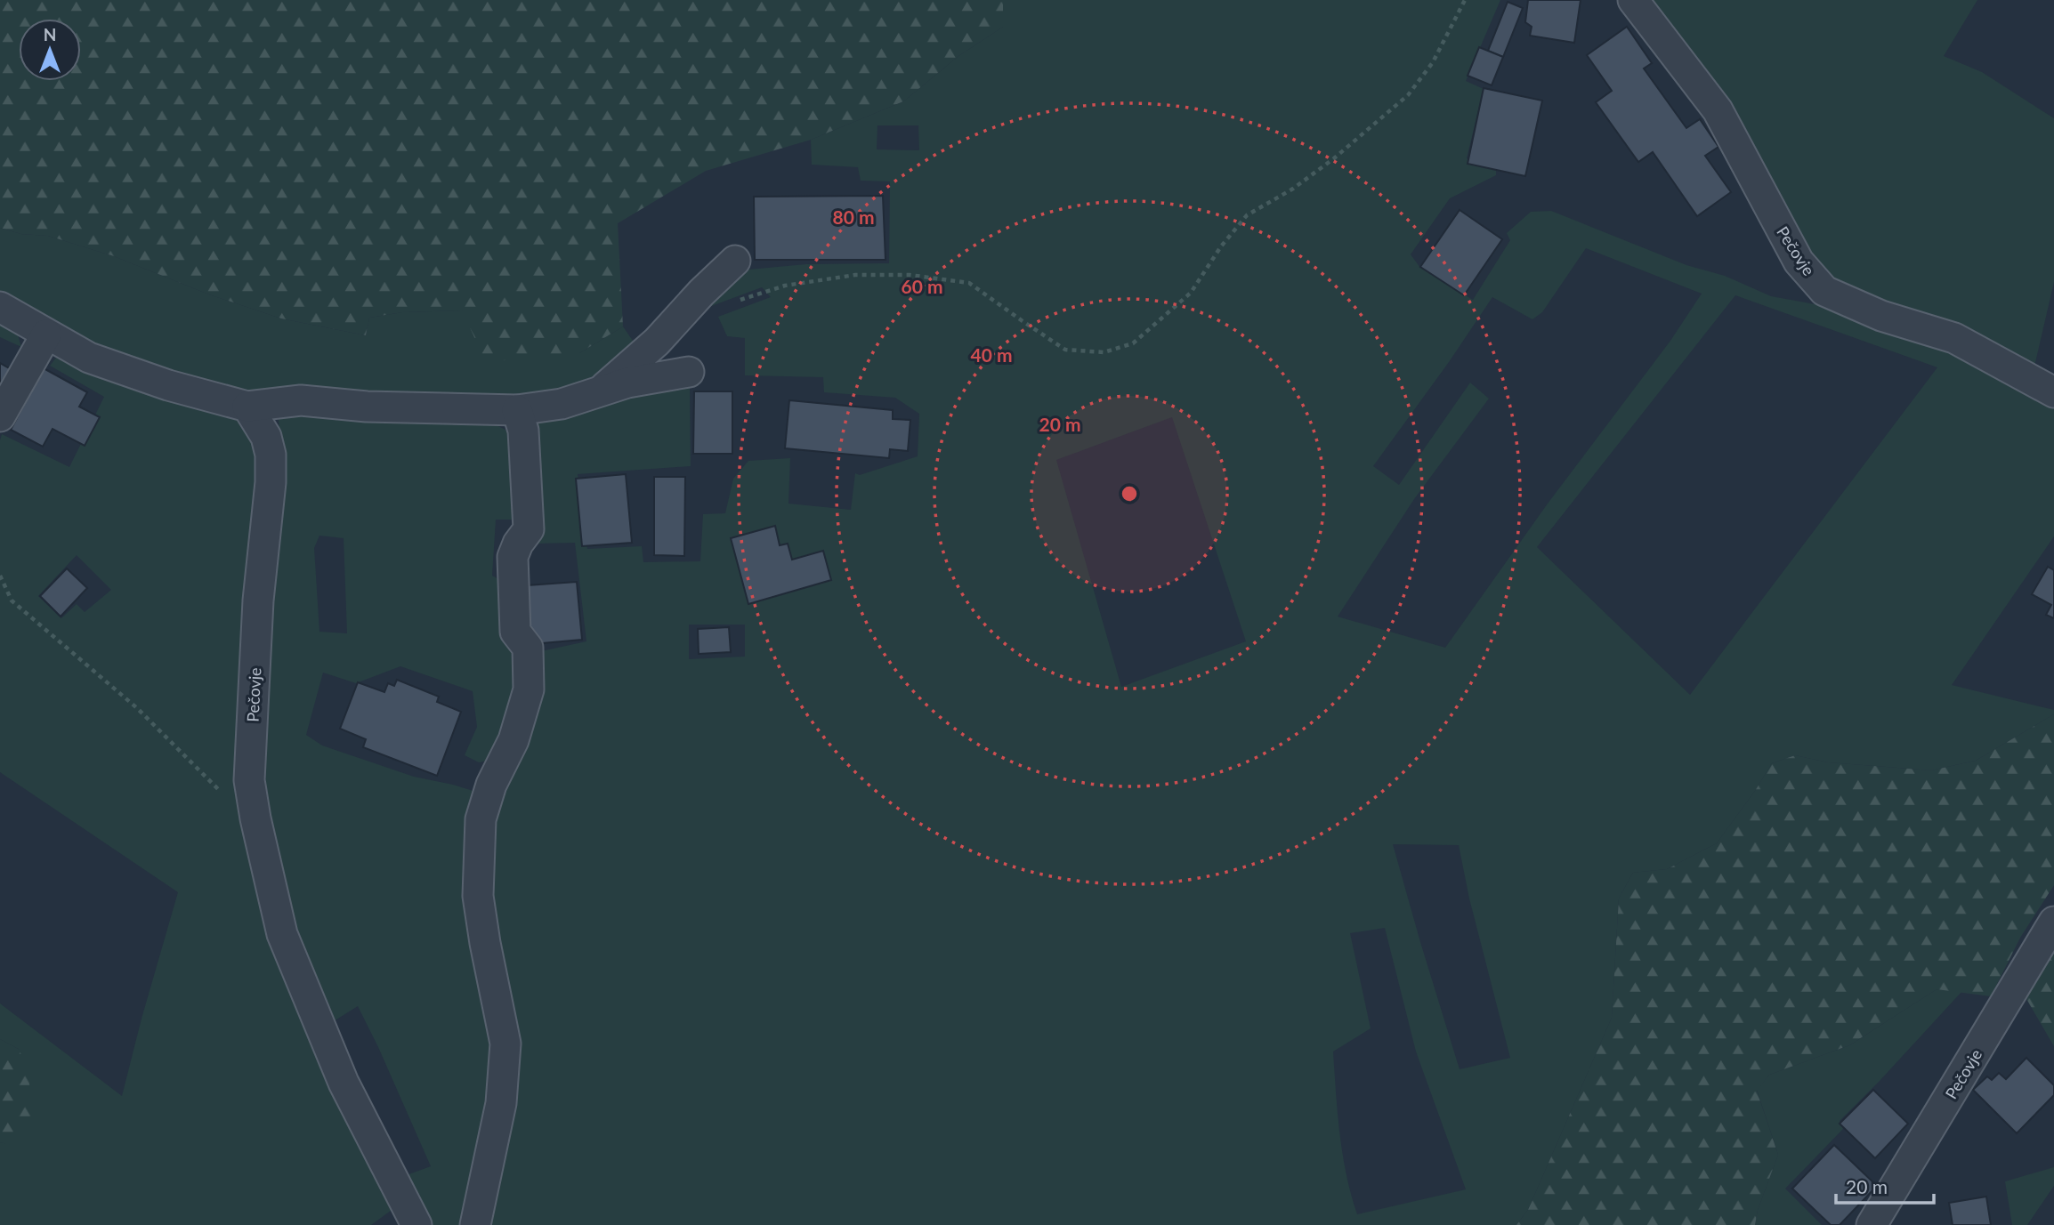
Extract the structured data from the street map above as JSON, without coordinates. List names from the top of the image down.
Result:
{
  "streets": {
    "street": ["Pečovje"]
  },
  "scale_bar": "20 m",
  "north": "top",
  "rings": [
    "80 m",
    "60 m",
    "40 m",
    "20 m"
  ]
}
